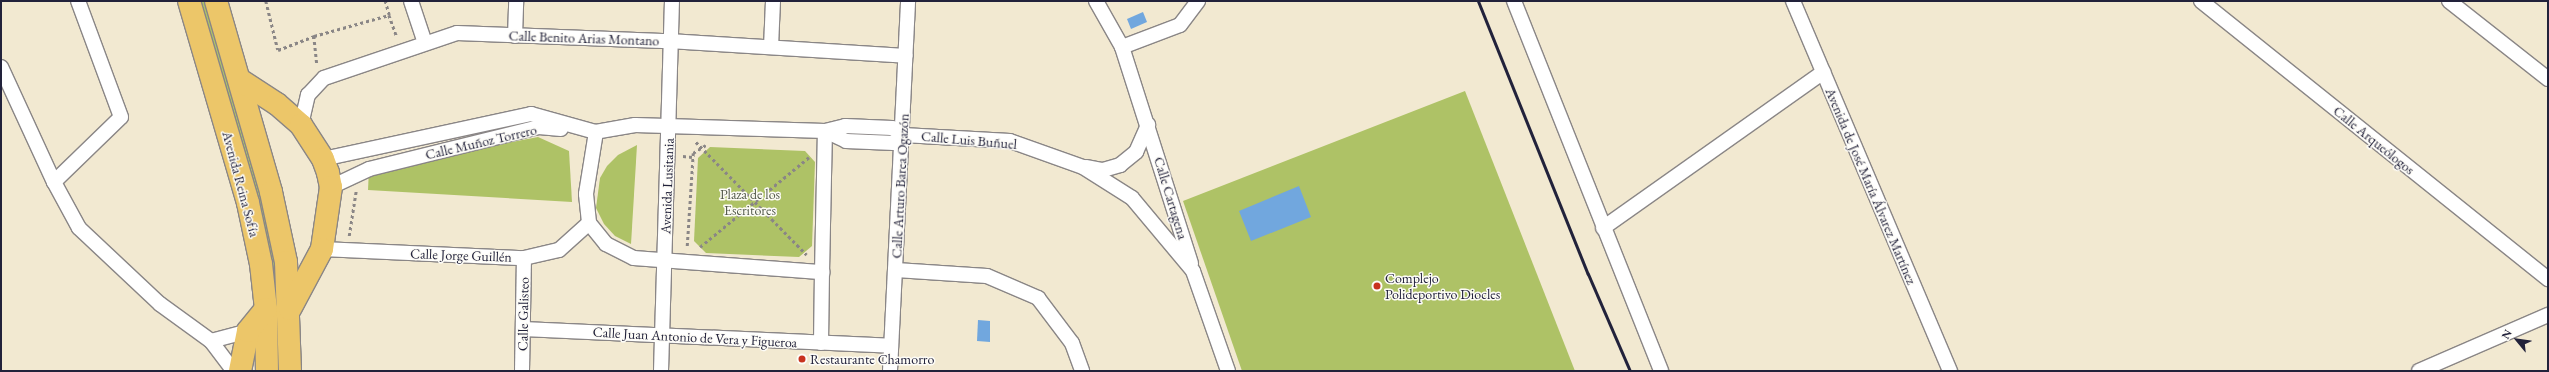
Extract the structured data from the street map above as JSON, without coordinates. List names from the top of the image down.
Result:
{
  "streets": {
    "highway": ["Avenida Reina Sofía"],
    "street": [
      "Calle Benito Arias Montano",
      "Calle Luis Buñuel",
      "Calle Arqueólogos",
      "Calle Muñoz Torrero",
      "Avenida Lusitania",
      "Calle Arturo Barea Ogazón",
      "Avenida de José María Álvarez Martínez",
      "Calle Cartagena",
      "Calle Jorge Guillén",
      "Calle Galisteo",
      "Calle Juan Antonio de Vera y Figueroa"
    ]
  },
  "crossings": [
    ["Calle Benito Arias Montano", "Avenida Lusitania"],
    ["Calle Benito Arias Montano", "Calle Arturo Barea Ogazón"],
    ["Calle Luis Buñuel", "Calle Arturo Barea Ogazón"],
    ["Calle Luis Buñuel", "Calle Cartagena"],
    ["Avenida Lusitania", "Calle Juan Antonio de Vera y Figueroa"],
    ["Calle Arturo Barea Ogazón", "Calle Juan Antonio de Vera y Figueroa"],
    ["Calle Jorge Guillén", "Calle Galisteo"],
    ["Calle Galisteo", "Calle Juan Antonio de Vera y Figueroa"]
  ],
  "parks": ["Plaza de los Escritores"],
  "places": ["Complejo Polideportivo Diocles", "Restaurante Chamorro"],
  "north": "top left"
}
